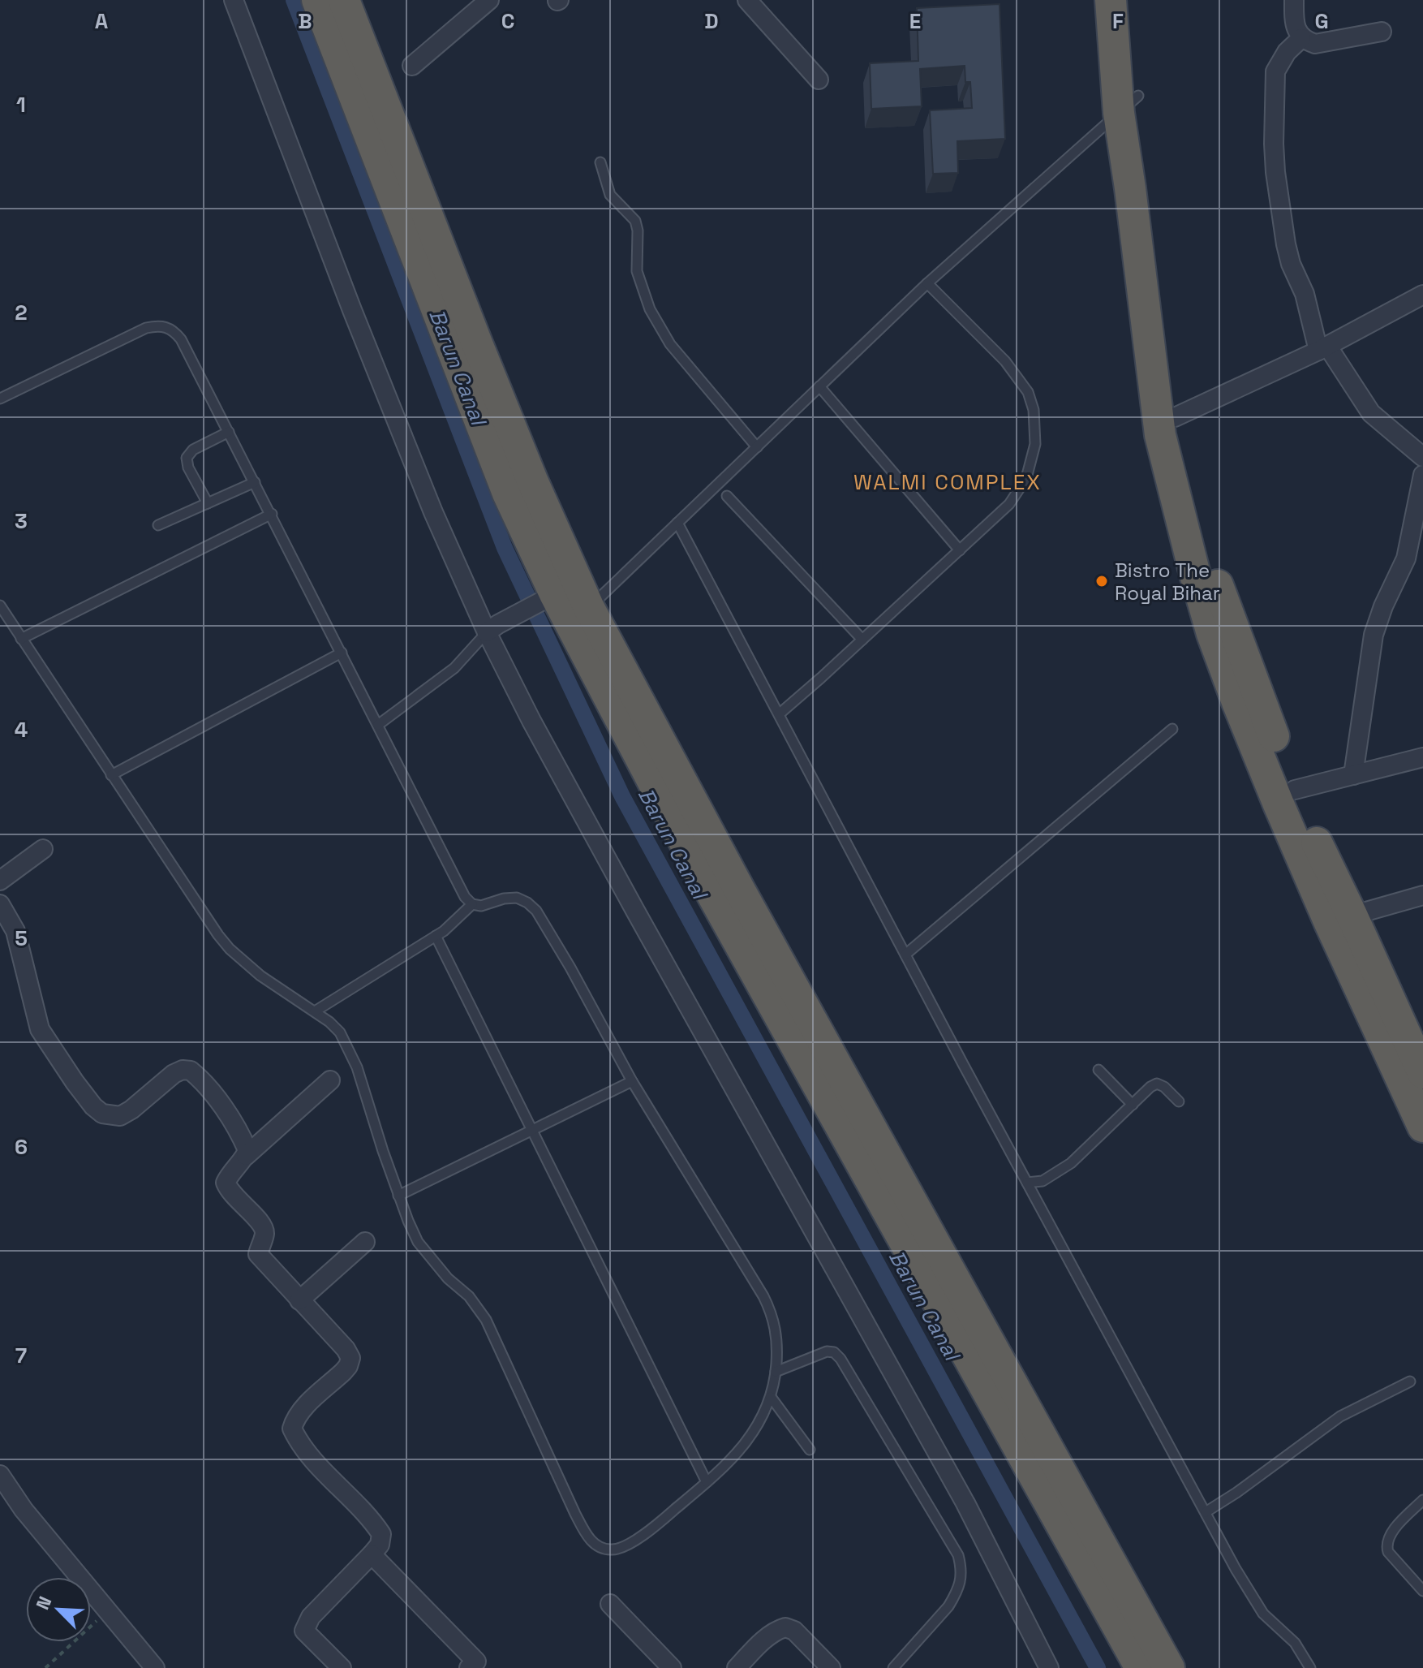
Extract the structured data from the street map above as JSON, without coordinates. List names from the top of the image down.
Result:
{
  "districts": ["WALMI COMPLEX"],
  "water": ["Barun Canal"],
  "places": ["Bistro The Royal Bihar"],
  "north": "top left",
  "grid": {
    "columns": [
      "A",
      "B",
      "C",
      "D",
      "E",
      "F",
      "G"
    ],
    "rows": [
      "1",
      "2",
      "3",
      "4",
      "5",
      "6",
      "7"
    ]
  }
}
